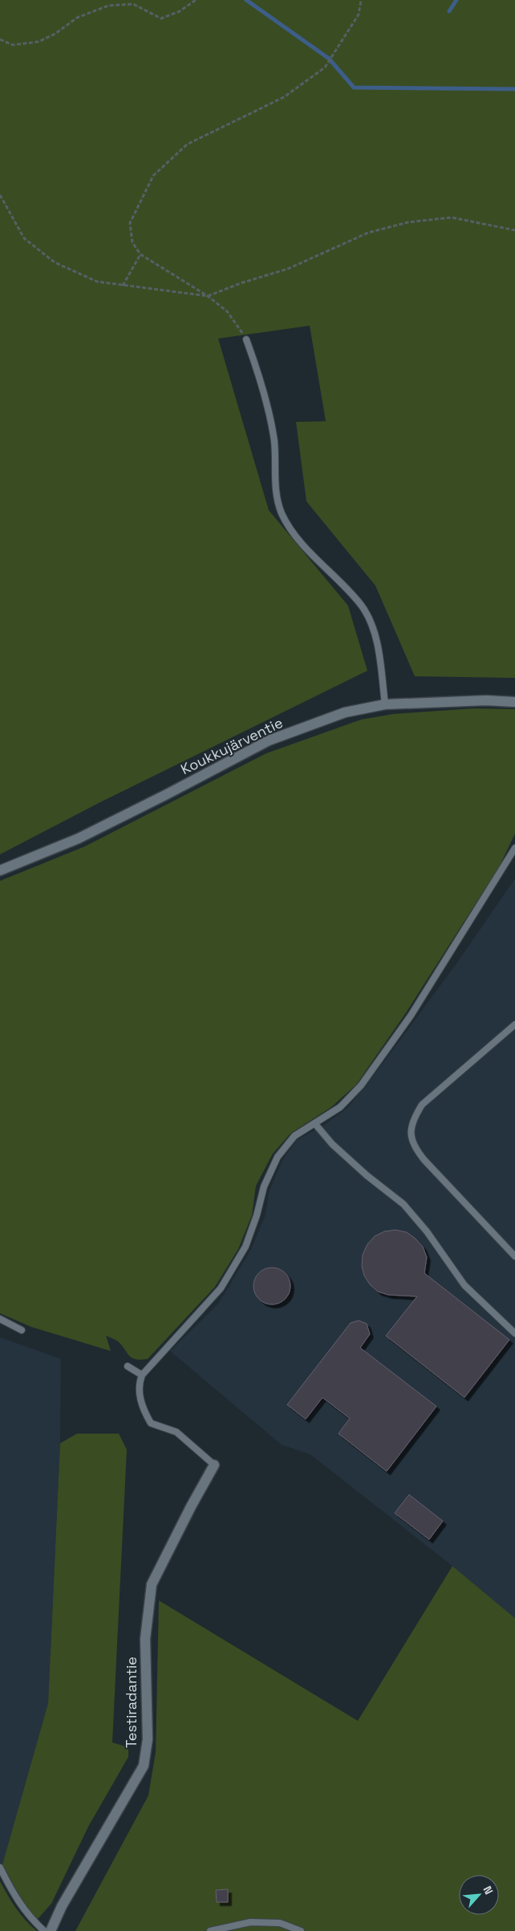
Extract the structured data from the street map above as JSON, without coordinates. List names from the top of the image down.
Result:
{
  "streets": {
    "street": ["Koukkujärventie", "Testiradantie"]
  },
  "north": "top right"
}
